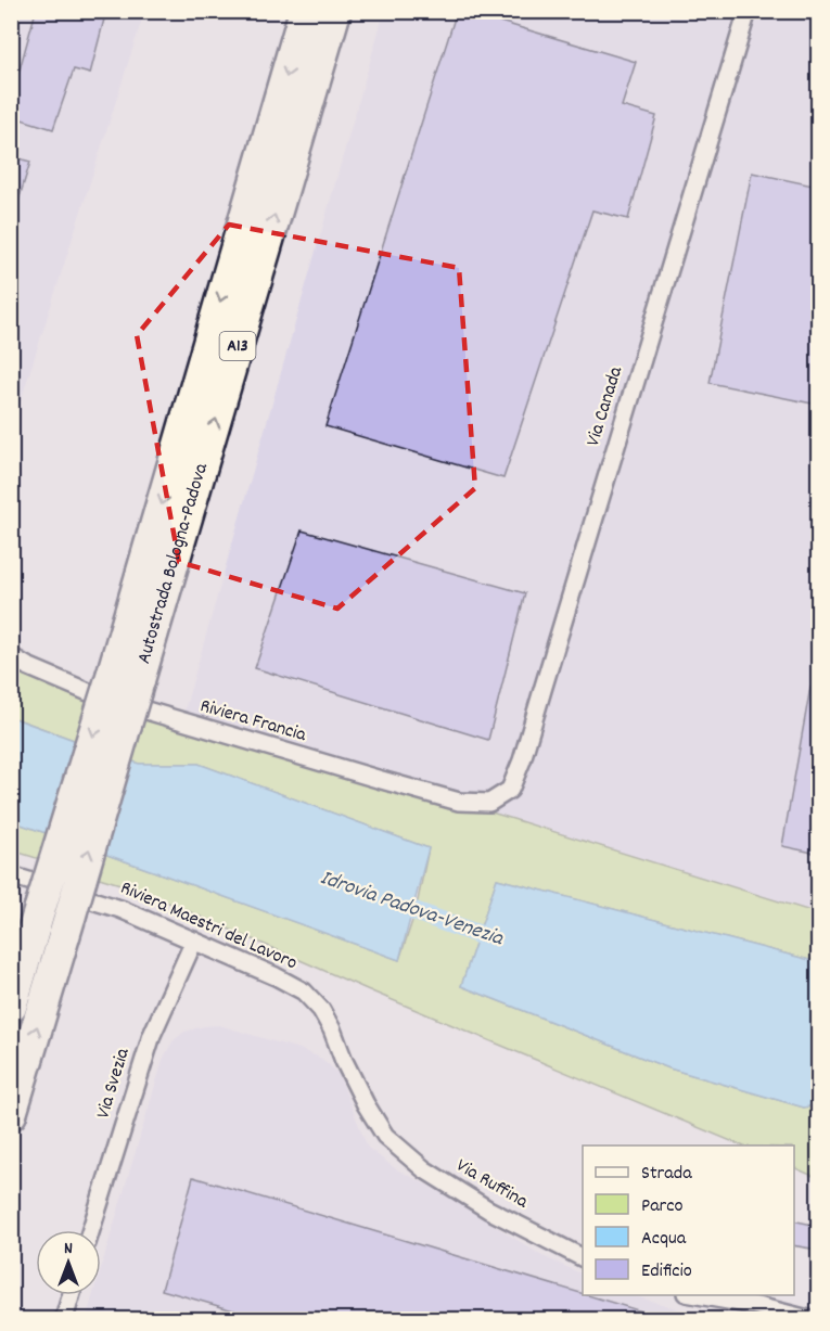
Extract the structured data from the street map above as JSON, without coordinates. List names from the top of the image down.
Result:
{
  "streets": {
    "highway": ["A13", "Autostrada Bologna-Padova"],
    "street": [
      "Via Canada",
      "Riviera Francia",
      "Riviera Maestri del Lavoro",
      "Via Svezia",
      "Via Ruffina"
    ]
  },
  "crossings": [
    ["Via Canada", "Riviera Francia"],
    ["Riviera Maestri del Lavoro", "Via Svezia"],
    ["Riviera Maestri del Lavoro", "Via Ruffina"]
  ],
  "water": ["Idrovia Padova-Venezia"],
  "legend": [
    "Strada",
    "Parco",
    "Acqua",
    "Edificio"
  ],
  "north": "top"
}
